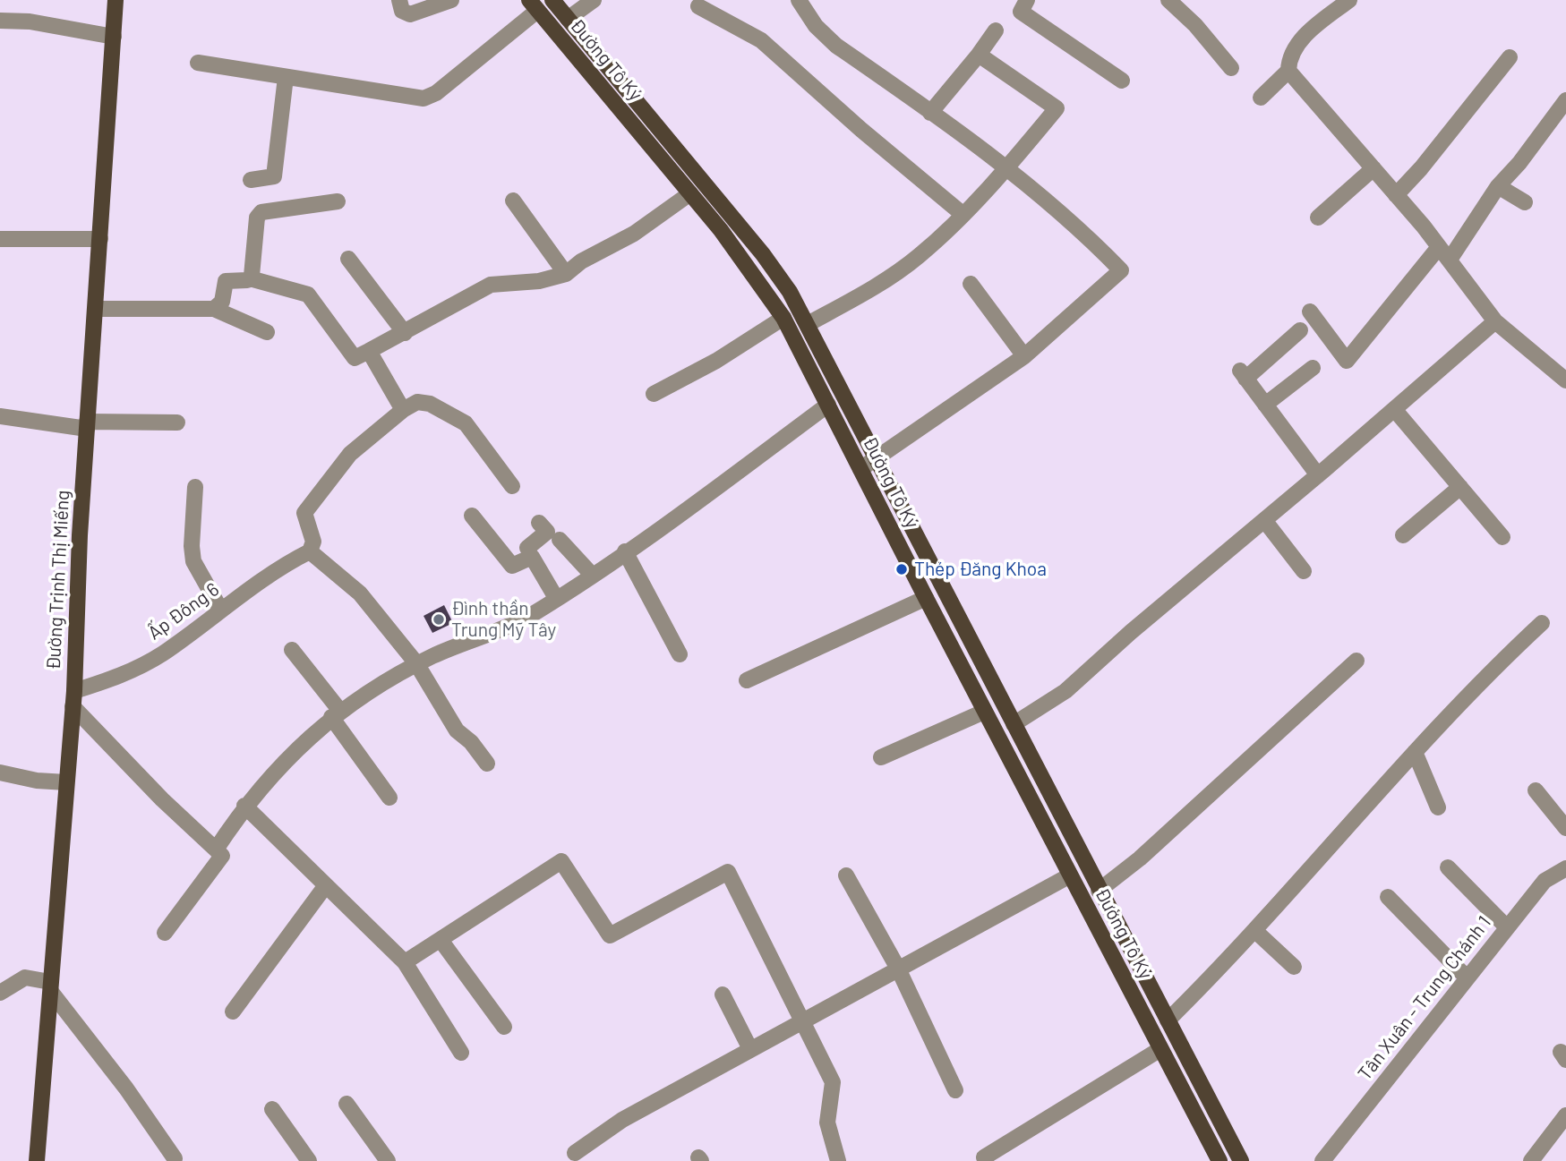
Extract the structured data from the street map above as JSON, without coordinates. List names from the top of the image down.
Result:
{
  "streets": {
    "main road": ["Đường Tô Ký", "Đường Trịnh Thị Miếng"],
    "street": ["Ấp Đông 6", "Tân Xuân - Trung Chánh 1"]
  },
  "crossings": [
    ["Đường Trịnh Thị Miếng", "Ấp Đông 6"]
  ],
  "places": ["Thép Đăng Khoa", "Đình thần Trung Mỹ Tây"]
}
